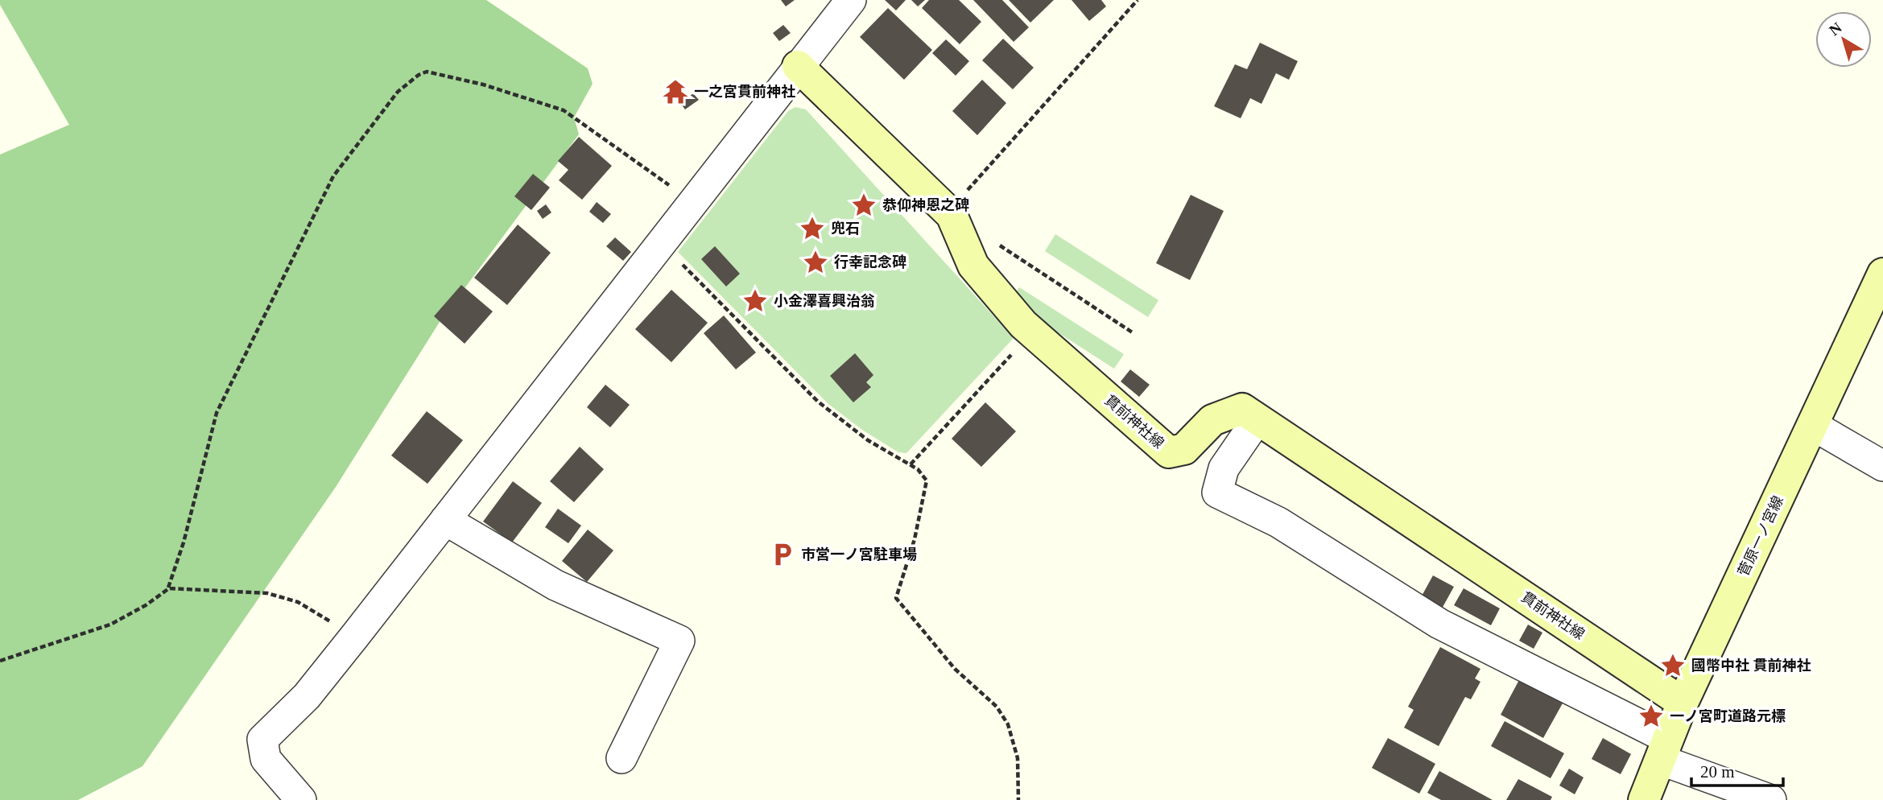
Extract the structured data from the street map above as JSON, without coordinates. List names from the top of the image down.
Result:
{
  "streets": {
    "main road": ["貫前神社線", "菅原一ノ宮線"]
  },
  "crossings": [
    ["貫前神社線", "菅原一ノ宮線"]
  ],
  "places": {
    "temple": ["一之宮貫前神社"],
    "place": [
      "恭仰神恩之碑",
      "兜石",
      "行幸記念碑",
      "小金澤喜興治翁",
      "國幣中社 貫前神社",
      "一ノ宮町道路元標"
    ],
    "parking": ["市営一ノ宮駐車場"]
  },
  "scale_bar": "20 m",
  "north": "top left"
}
